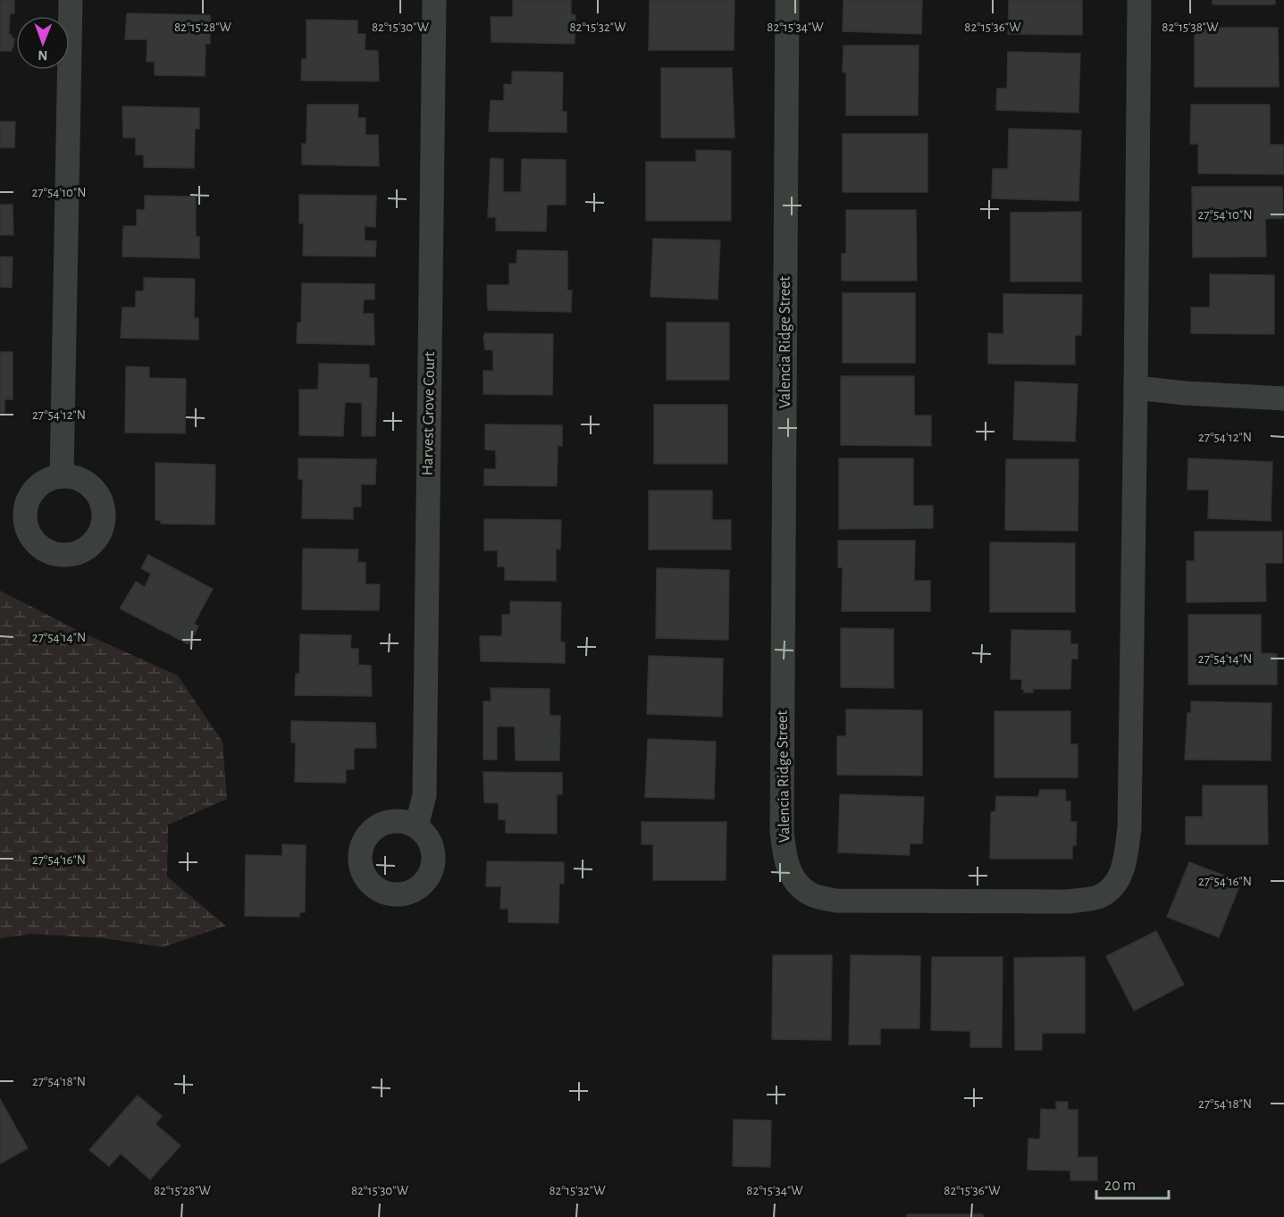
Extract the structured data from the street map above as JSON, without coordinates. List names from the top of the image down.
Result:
{
  "streets": {
    "street": ["Valencia Ridge Street", "Harvest Grove Court"]
  },
  "scale_bar": "20 m",
  "north": "bottom",
  "coordinates": [
    "82°15'28\"W",
    "82°15'30\"W",
    "82°15'32\"W",
    "82°15'34\"W",
    "82°15'36\"W",
    "82°15'38\"W",
    "27°54'10\"N",
    "27°54'12\"N",
    "27°54'14\"N",
    "27°54'16\"N",
    "27°54'18\"N"
  ]
}
